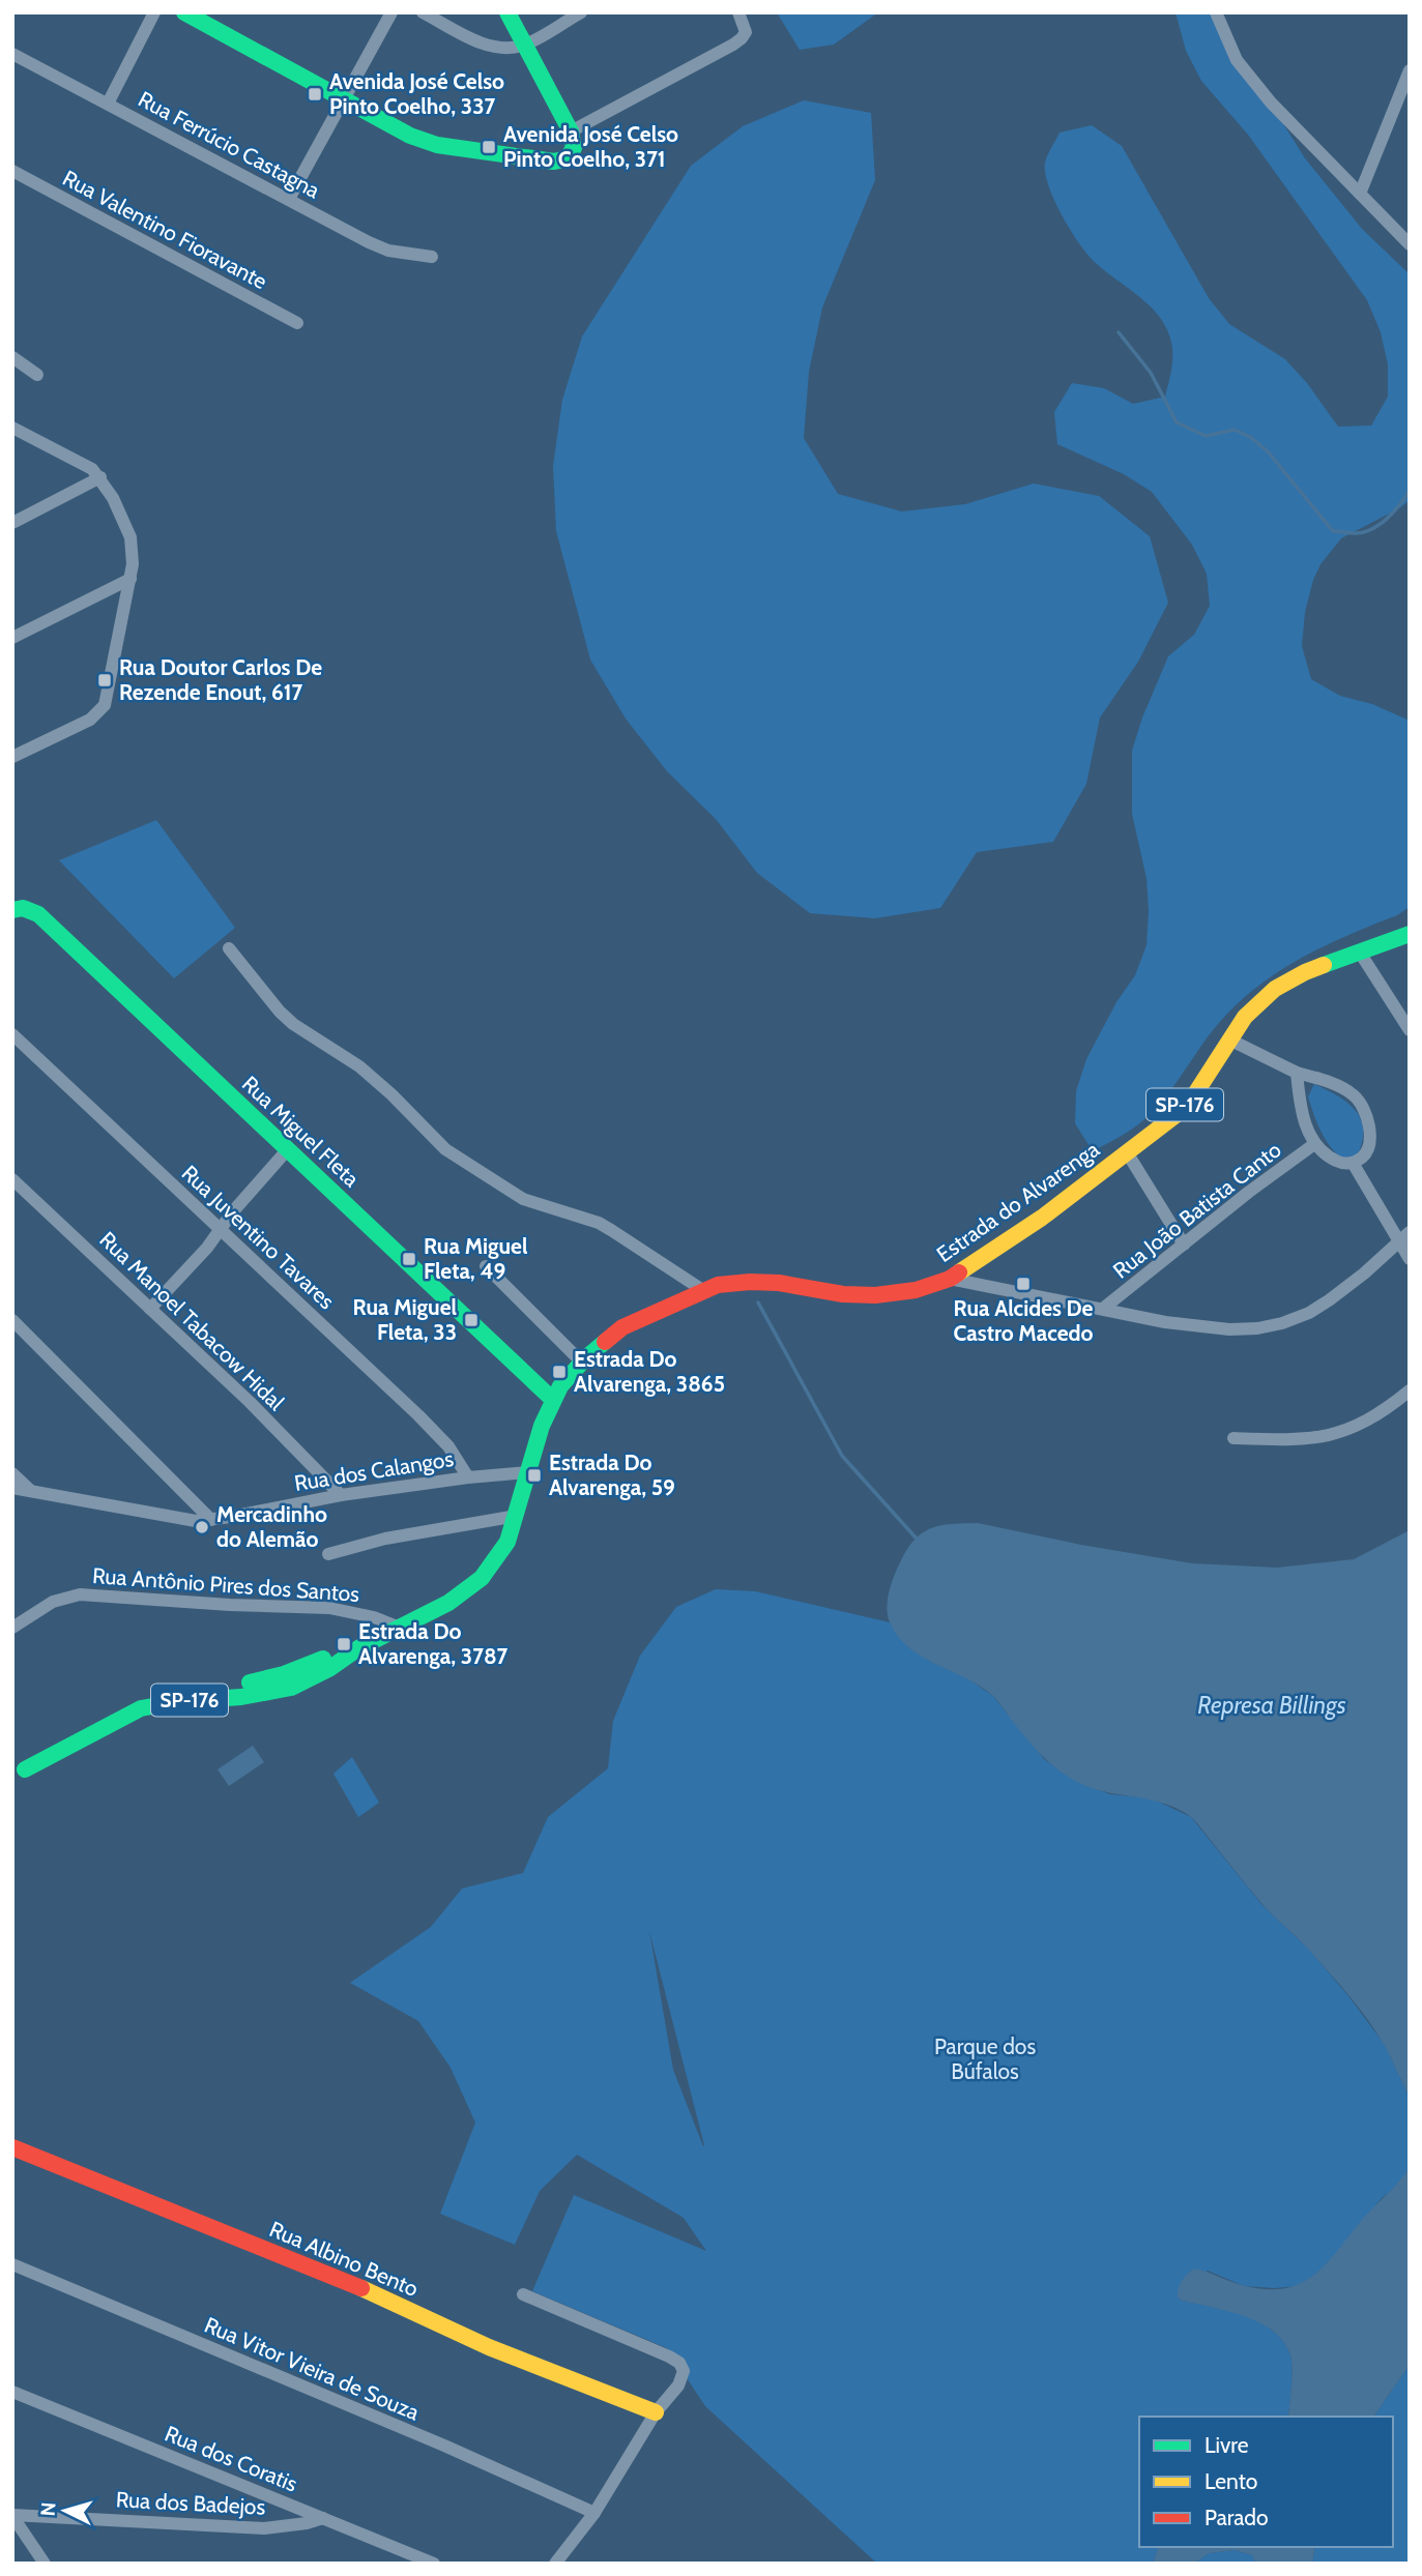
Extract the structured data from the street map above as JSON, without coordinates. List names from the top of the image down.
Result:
{
  "streets": {
    "street": [
      "Rua Ferrúcio Castagna",
      "Rua Valentino Fioravante",
      "SP-176",
      "Rua Miguel Fleta",
      "Estrada do Alvarenga",
      "Rua João Batista Canto",
      "Rua Juventino Tavares",
      "Rua Manoel Tabacow Hidal",
      "Rua dos Calangos",
      "Rua Antônio Pires dos Santos",
      "Rua Albino Bento",
      "Rua Vitor Vieira de Souza",
      "Rua dos Coratis",
      "Rua dos Badejos"
    ]
  },
  "crossings": [
    ["Rua Miguel Fleta", "Estrada do Alvarenga"],
    ["Estrada do Alvarenga", "Rua dos Calangos"],
    ["Estrada do Alvarenga", "Rua Antônio Pires dos Santos"],
    ["Rua Juventino Tavares", "Rua dos Calangos"],
    ["Rua Manoel Tabacow Hidal", "Rua dos Calangos"],
    ["Rua dos Coratis", "Rua dos Badejos"]
  ],
  "water": ["Represa Billings"],
  "parks": ["Parque dos Búfalos"],
  "places": {
    "transit": [
      "Avenida José Celso Pinto Coelho, 337",
      "Avenida José Celso Pinto Coelho, 371",
      "Rua Doutor Carlos De Rezende Enout, 617",
      "Rua Miguel Fleta, 49",
      "Rua Alcides De Castro Macedo",
      "Rua Miguel Fleta, 33",
      "Estrada Do Alvarenga, 3865",
      "Estrada Do Alvarenga, 59",
      "Estrada Do Alvarenga, 3787"
    ],
    "other": ["Mercadinho do Alemão"]
  },
  "legend": ["Livre", "Lento", "Parado"],
  "north": "left"
}
